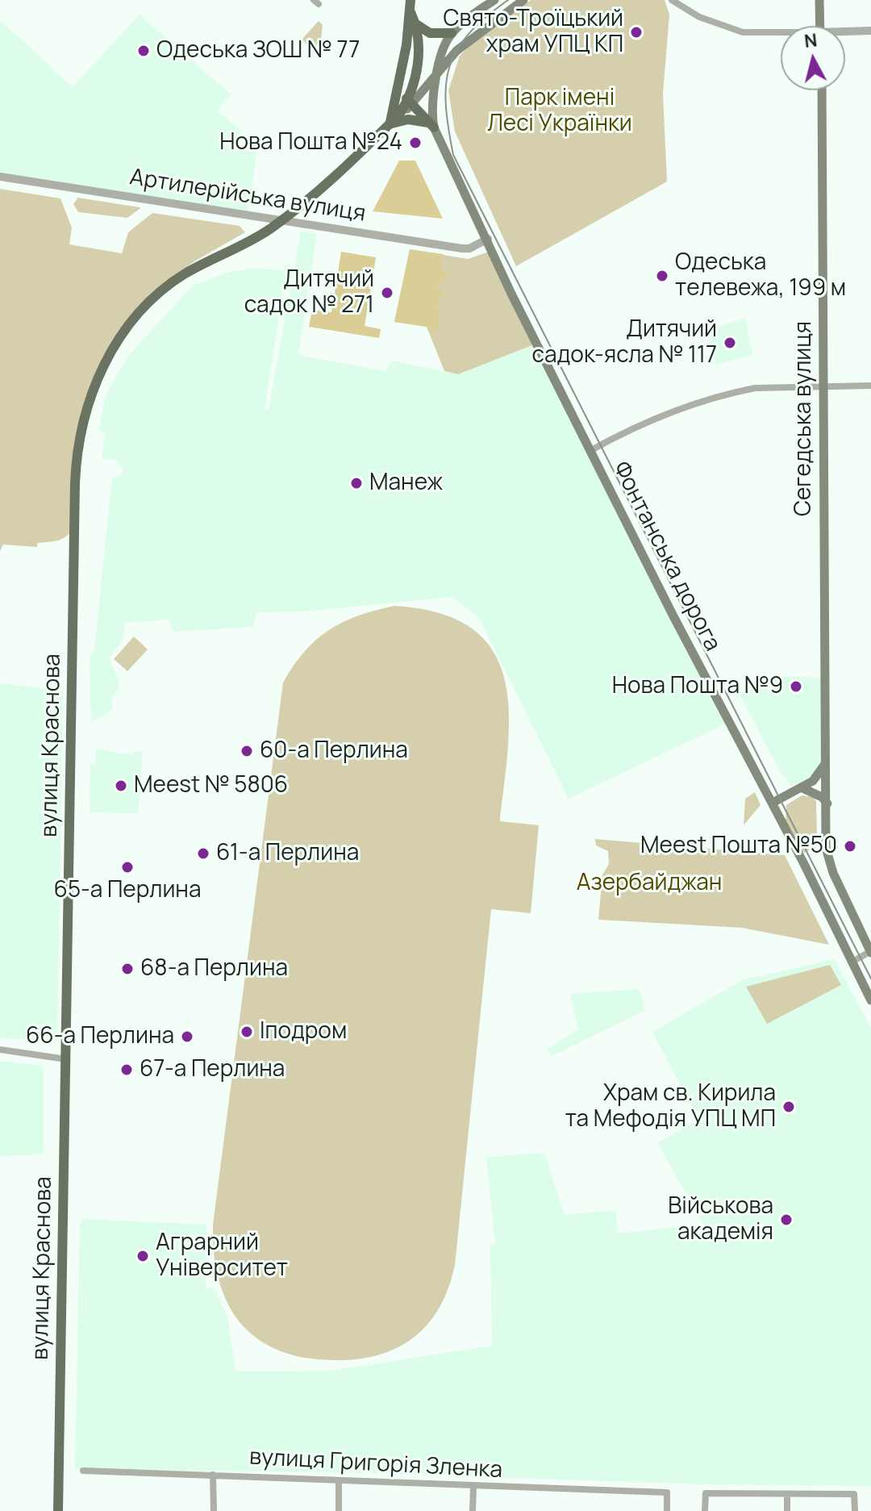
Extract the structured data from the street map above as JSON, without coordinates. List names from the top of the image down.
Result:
{
  "streets": {
    "main road": ["Сегедська вулиця", "Фонтанська дорога", "вулиця Краснова"],
    "street": ["Артилерійська вулиця", "вулиця Григорія Зленка"]
  },
  "crossings": [
    ["Артилерійська вулиця", "Фонтанська дорога"],
    ["Артилерійська вулиця", "вулиця Краснова"]
  ],
  "parks": ["Парк імені Лесі Українки", "Азербайджан"],
  "places": [
    "Свято-Троїцький храм УПЦ КП",
    "Одеська ЗОШ № 77",
    "Нова Пошта №24",
    "Одеська телевежа, 199 м",
    "Дитячий садок № 271",
    "Дитячий садок-ясла № 117",
    "Манеж",
    "Нова Пошта №9",
    "60-а Перлина",
    "Meest № 5806",
    "Meest Пошта №50",
    "61-а Перлина",
    "65-а Перлина",
    "68-а Перлина",
    "Іподром",
    "66-а Перлина",
    "67-а Перлина",
    "Храм св. Кирила та Мефодія УПЦ МП",
    "Військова академія",
    "Аграрний Університет"
  ],
  "north": "top"
}
